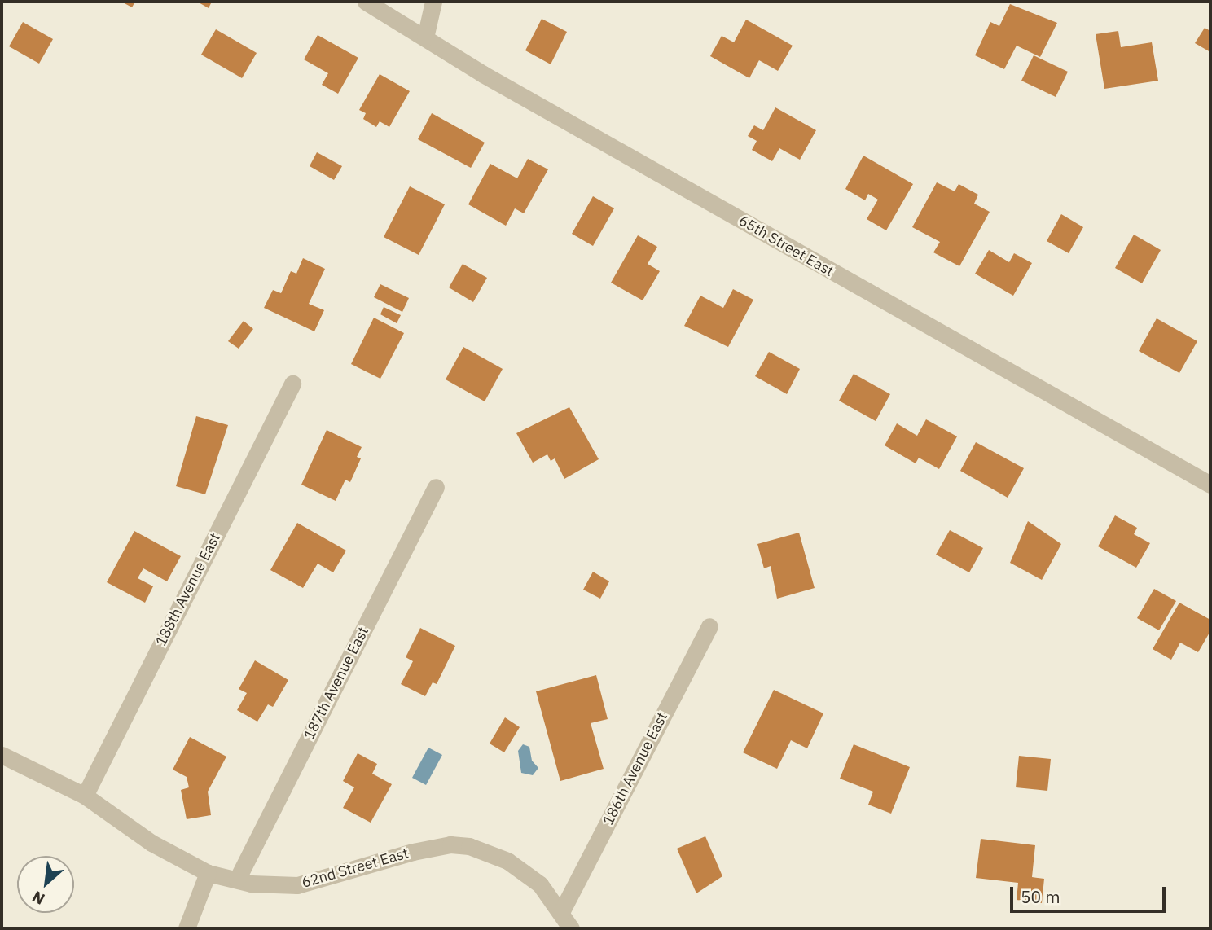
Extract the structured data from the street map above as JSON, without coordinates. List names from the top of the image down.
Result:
{
  "streets": {
    "street": [
      "65th Street East",
      "188th Avenue East",
      "187th Avenue East",
      "186th Avenue East",
      "62nd Street East"
    ]
  },
  "crossings": [
    ["188th Avenue East", "62nd Street East"],
    ["187th Avenue East", "62nd Street East"],
    ["186th Avenue East", "62nd Street East"]
  ],
  "scale_bar": "50 m",
  "north": "bottom left"
}
